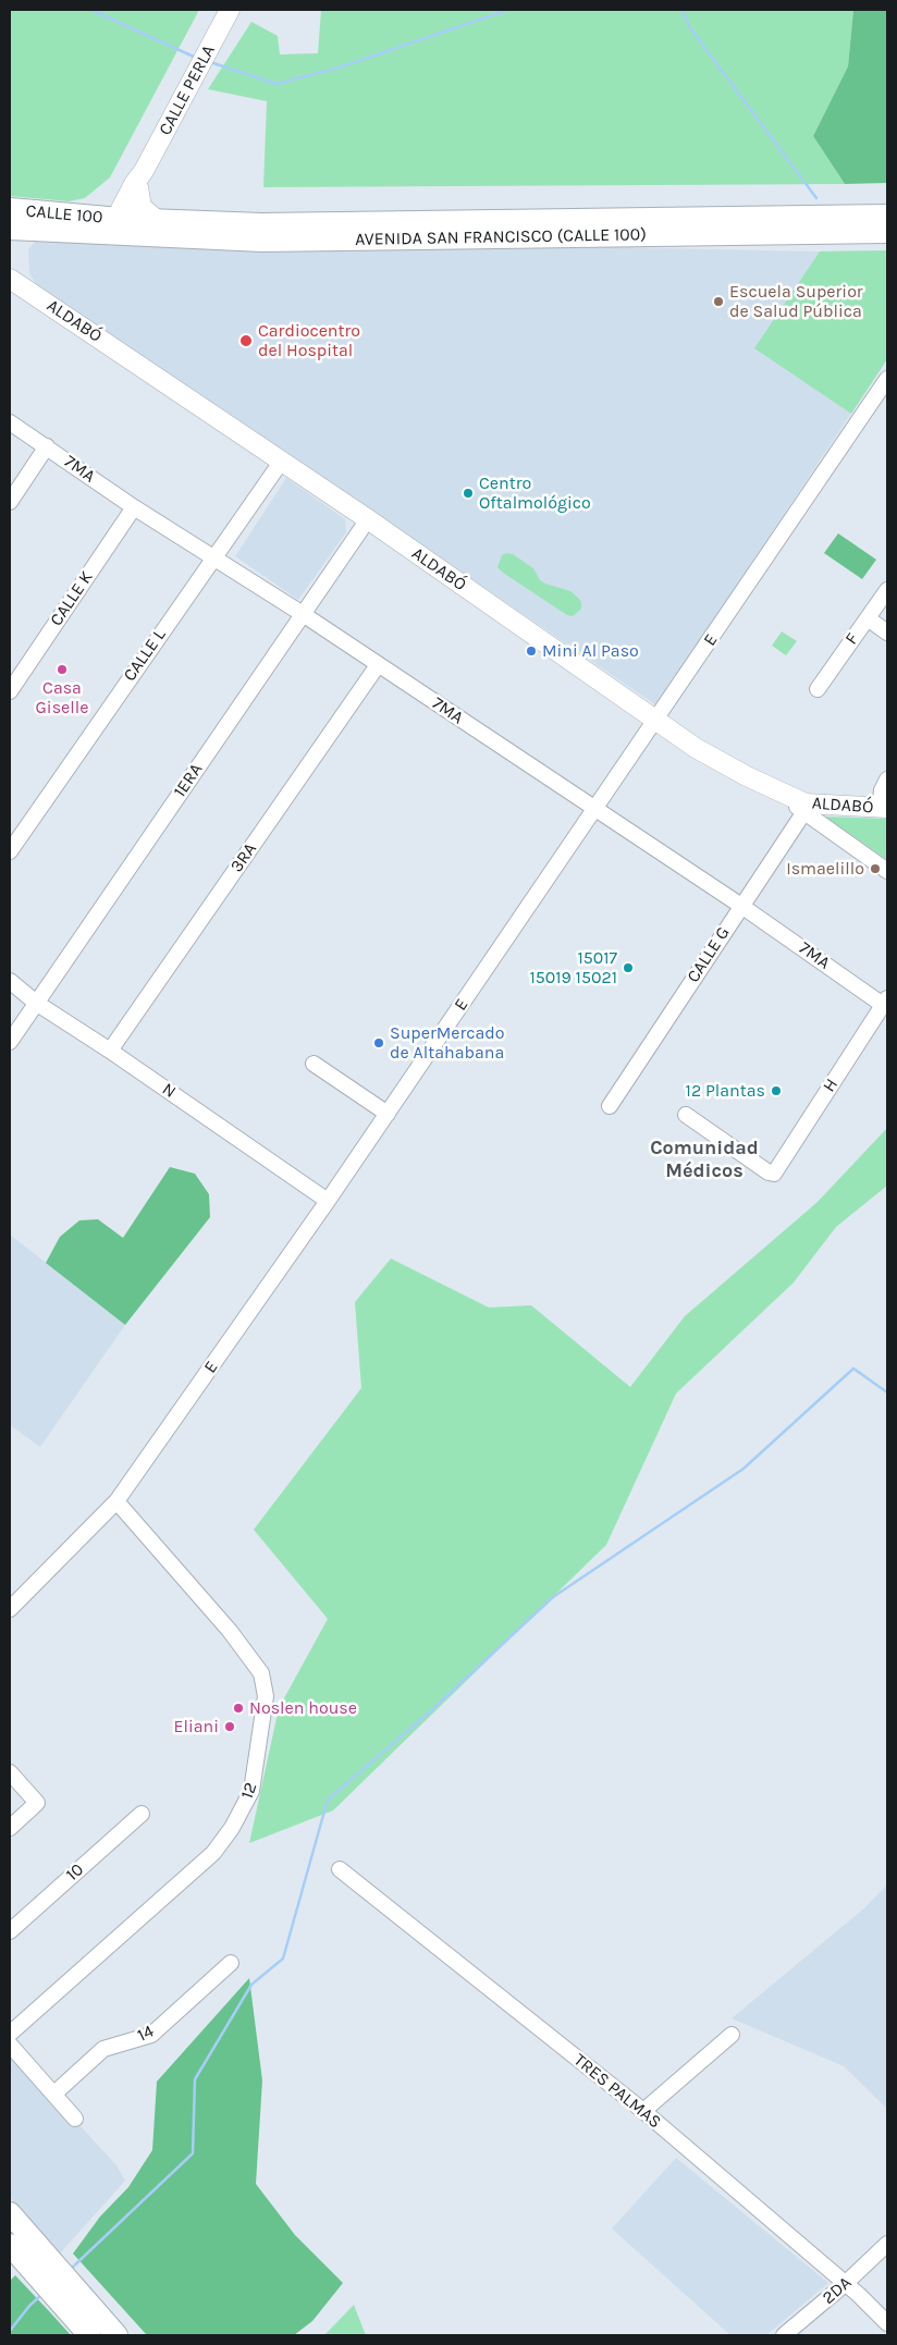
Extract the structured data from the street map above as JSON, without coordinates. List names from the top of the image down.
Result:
{
  "streets": {
    "highway": ["CALLE 100", "AVENIDA SAN FRANCISCO (CALLE 100)"],
    "main road": ["CALLE PERLA", "ALDABÓ"],
    "street": [
      "7MA",
      "CALLE K",
      "F",
      "E",
      "CALLE L",
      "1ERA",
      "3RA",
      "CALLE G",
      "H",
      "N",
      "12",
      "10",
      "14",
      "TRES PALMAS",
      "2DA"
    ]
  },
  "crossings": [
    ["CALLE PERLA", "CALLE 100"],
    ["CALLE PERLA", "AVENIDA SAN FRANCISCO (CALLE 100)"],
    ["CALLE 100", "AVENIDA SAN FRANCISCO (CALLE 100)"],
    ["ALDABÓ", "E"],
    ["ALDABÓ", "CALLE L"],
    ["ALDABÓ", "1ERA"],
    ["ALDABÓ", "CALLE G"],
    ["7MA", "CALLE K"],
    ["7MA", "E"],
    ["7MA", "CALLE L"],
    ["7MA", "1ERA"],
    ["7MA", "3RA"],
    ["7MA", "CALLE G"],
    ["7MA", "H"],
    ["E", "N"],
    ["E", "12"],
    ["1ERA", "N"],
    ["3RA", "N"],
    ["TRES PALMAS", "2DA"]
  ],
  "districts": ["Comunidad Médicos"],
  "places": [
    "Escuela Superior de Salud Pública",
    "Cardiocentro del Hospital",
    "Centro Oftalmológico",
    "Mini Al Paso",
    "Casa Giselle",
    "Ismaelillo",
    "15017 15019 15021",
    "SuperMercado de Altahabana",
    "12 Plantas",
    "Noslen house",
    "Eliani"
  ]
}
